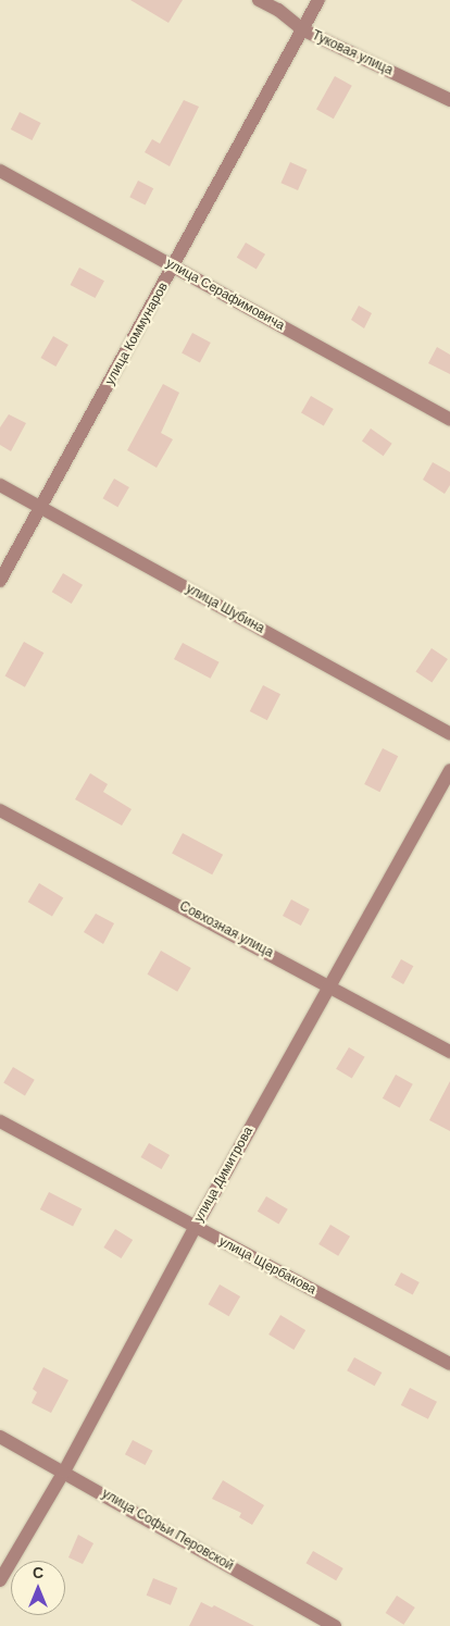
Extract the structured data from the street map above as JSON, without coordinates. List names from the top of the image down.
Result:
{
  "streets": {
    "street": [
      "Туковая улица",
      "улица Серафимовича",
      "улица Коммунаров",
      "улица Шубина",
      "Совхозная улица",
      "улица Димитрова",
      "улица Щербакова",
      "улица Софьи Перовской"
    ]
  },
  "crossings": [
    ["Туковая улица", "улица Коммунаров"],
    ["улица Серафимовича", "улица Коммунаров"],
    ["улица Коммунаров", "улица Шубина"],
    ["Совхозная улица", "улица Димитрова"],
    ["улица Димитрова", "улица Щербакова"],
    ["улица Димитрова", "улица Софьи Перовской"]
  ],
  "north": "top"
}
